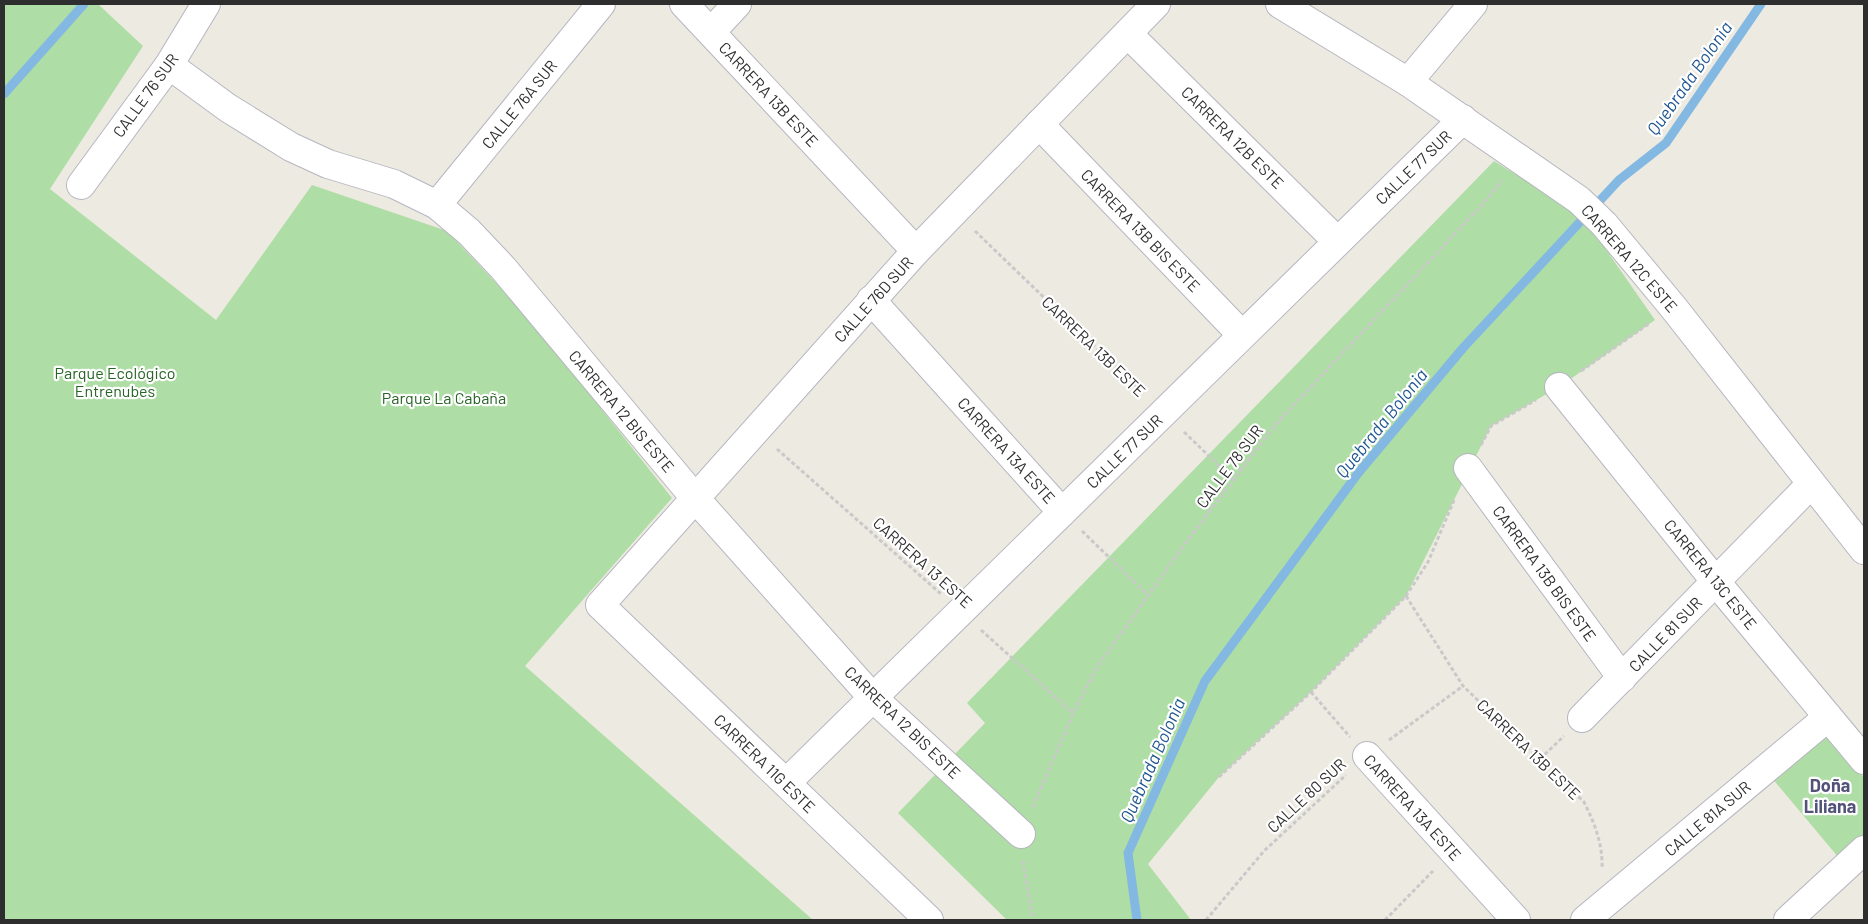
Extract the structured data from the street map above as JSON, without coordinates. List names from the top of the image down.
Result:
{
  "streets": {
    "street": [
      "CARRERA 13B ESTE",
      "CALLE 76 SUR",
      "CALLE 76A SUR",
      "CARRERA 12B ESTE",
      "CALLE 77 SUR",
      "CARRERA 13B BIS ESTE",
      "CARRERA 12C ESTE",
      "CALLE 76D SUR",
      "CARRERA 12 BIS ESTE",
      "CARRERA 13A ESTE",
      "CARRERA 13C ESTE",
      "CALLE 81 SUR",
      "CARRERA 11G ESTE",
      "CALLE 81A SUR"
    ],
    "path": ["CALLE 78 SUR", "CARRERA 13 ESTE", "CALLE 80 SUR"]
  },
  "crossings": [
    ["CARRERA 13B ESTE", "CALLE 77 SUR"],
    ["CARRERA 13B ESTE", "CALLE 76D SUR"],
    ["CARRERA 13B ESTE", "CALLE 78 SUR"],
    ["CARRERA 13B ESTE", "CALLE 80 SUR"],
    ["CALLE 76 SUR", "CARRERA 12 BIS ESTE"],
    ["CALLE 76A SUR", "CARRERA 12 BIS ESTE"],
    ["CARRERA 12B ESTE", "CALLE 77 SUR"],
    ["CARRERA 12B ESTE", "CALLE 76D SUR"],
    ["CALLE 77 SUR", "CARRERA 13B BIS ESTE"],
    ["CALLE 77 SUR", "CARRERA 12C ESTE"],
    ["CALLE 77 SUR", "CARRERA 12 BIS ESTE"],
    ["CALLE 77 SUR", "CARRERA 13A ESTE"],
    ["CALLE 77 SUR", "CARRERA 13 ESTE"],
    ["CALLE 77 SUR", "CARRERA 11G ESTE"],
    ["CARRERA 13B BIS ESTE", "CALLE 76D SUR"],
    ["CARRERA 13B BIS ESTE", "CALLE 81 SUR"],
    ["CARRERA 12C ESTE", "CALLE 78 SUR"],
    ["CARRERA 12C ESTE", "CALLE 81 SUR"],
    ["CALLE 76D SUR", "CARRERA 12 BIS ESTE"],
    ["CALLE 76D SUR", "CARRERA 13A ESTE"],
    ["CALLE 76D SUR", "CARRERA 13 ESTE"],
    ["CALLE 76D SUR", "CARRERA 11G ESTE"],
    ["CARRERA 12 BIS ESTE", "CALLE 78 SUR"],
    ["CARRERA 13A ESTE", "CALLE 78 SUR"],
    ["CARRERA 13A ESTE", "CALLE 80 SUR"],
    ["CALLE 78 SUR", "CARRERA 13 ESTE"],
    ["CARRERA 13C ESTE", "CALLE 81 SUR"],
    ["CARRERA 13C ESTE", "CALLE 81A SUR"]
  ],
  "districts": ["Doña Liliana"],
  "water": ["Quebrada Bolonia"],
  "parks": ["Parque Ecológico Entrenubes", "Parque La Cabaña"]
}
